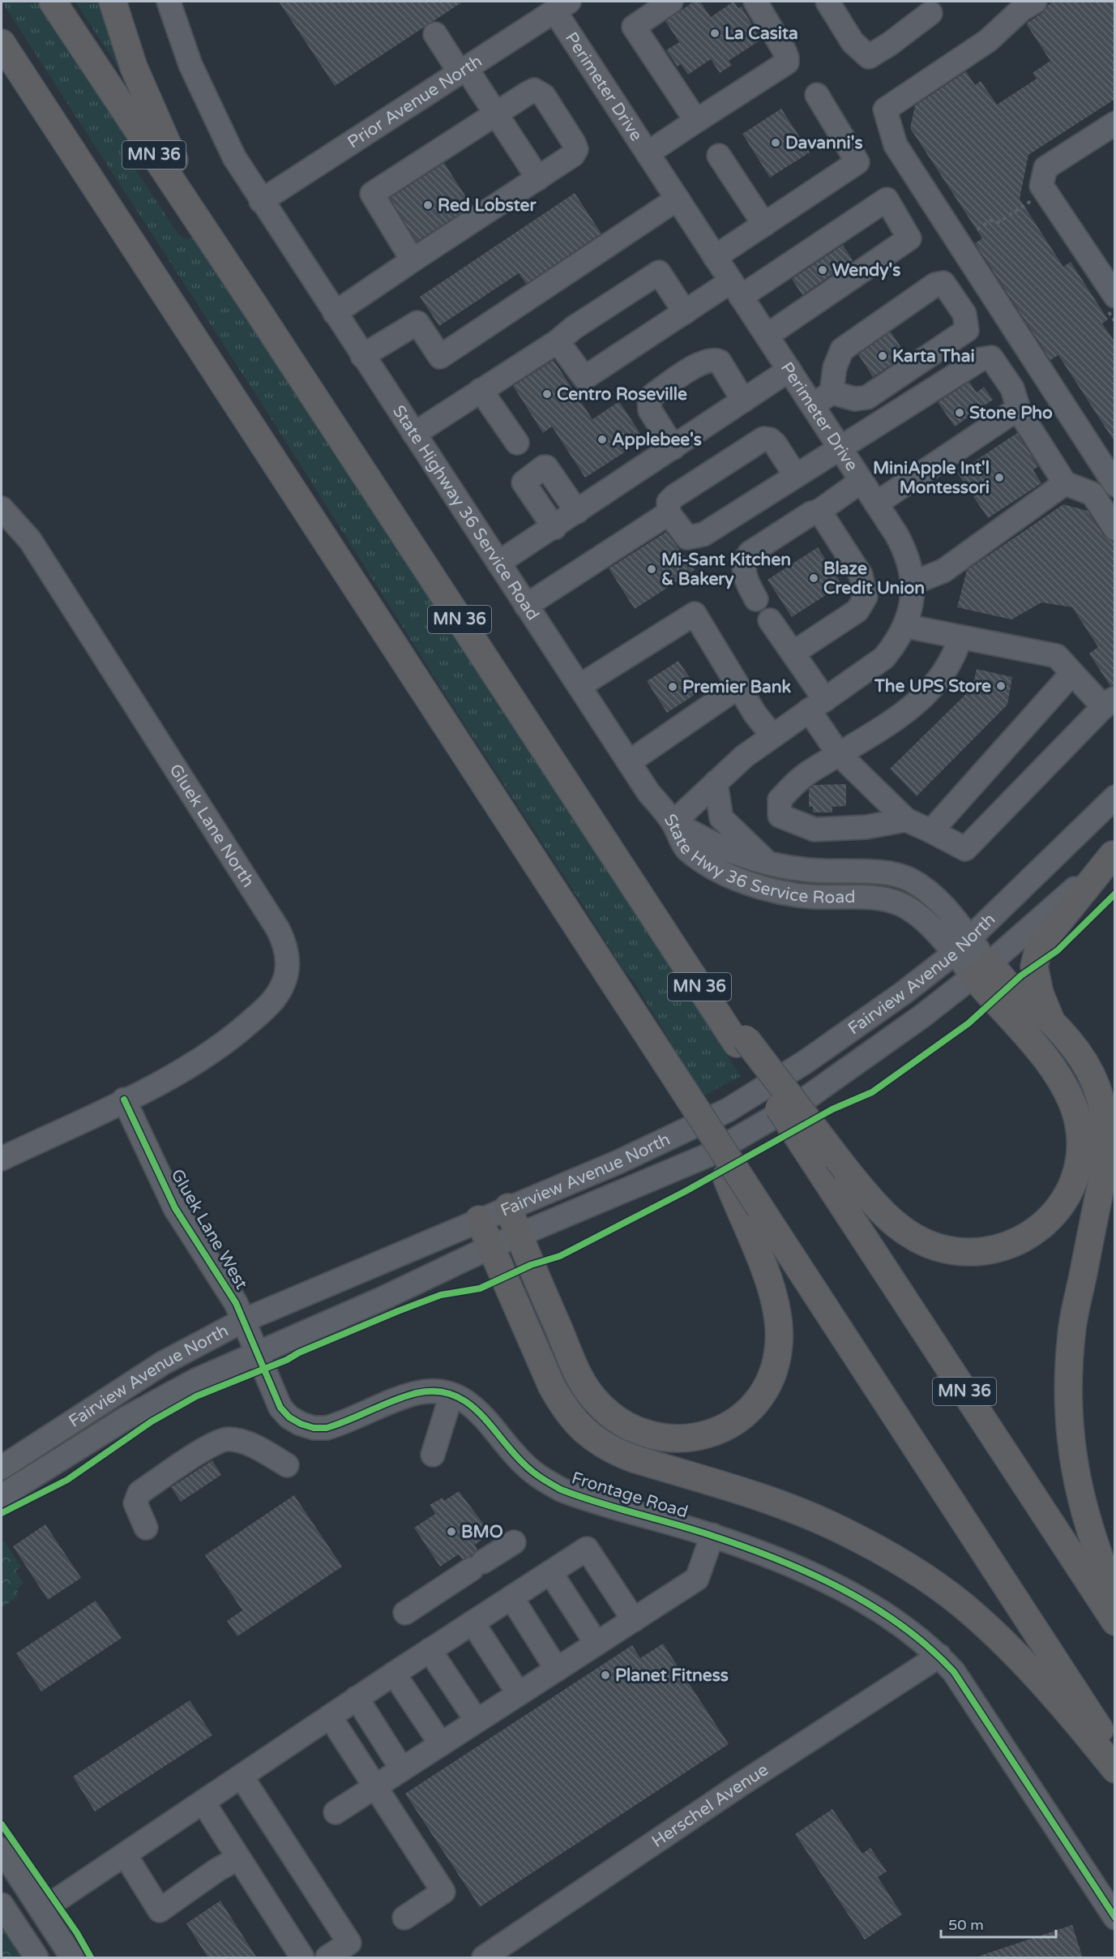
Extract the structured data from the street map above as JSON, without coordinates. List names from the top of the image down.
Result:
{
  "streets": {
    "highway": ["MN 36"],
    "street": [
      "Perimeter Drive",
      "Prior Avenue North",
      "State Highway 36 Service Road",
      "Gluek Lane North",
      "State Hwy 36 Service Road",
      "Fairview Avenue North",
      "Gluek Lane West",
      "Frontage Road",
      "Herschel Avenue"
    ]
  },
  "crossings": [
    ["Perimeter Drive", "Prior Avenue North"],
    ["Perimeter Drive", "State Highway 36 Service Road"],
    ["Perimeter Drive", "State Hwy 36 Service Road"],
    ["Prior Avenue North", "State Highway 36 Service Road"],
    ["State Highway 36 Service Road", "State Hwy 36 Service Road"],
    ["Gluek Lane North", "Gluek Lane West"],
    ["State Hwy 36 Service Road", "Fairview Avenue North"],
    ["Fairview Avenue North", "Gluek Lane West"],
    ["Fairview Avenue North", "Frontage Road"],
    ["Gluek Lane West", "Frontage Road"],
    ["Frontage Road", "Herschel Avenue"]
  ],
  "places": [
    "La Casita",
    "Davanni's",
    "Red Lobster",
    "Wendy's",
    "Karta Thai",
    "Centro Roseville",
    "Stone Pho",
    "Applebee's",
    "MiniApple Int'l Montessori",
    "Mi-Sant Kitchen & Bakery",
    "Blaze Credit Union",
    "The UPS Store",
    "Premier Bank",
    "BMO",
    "Planet Fitness"
  ],
  "scale_bar": "50 m"
}
